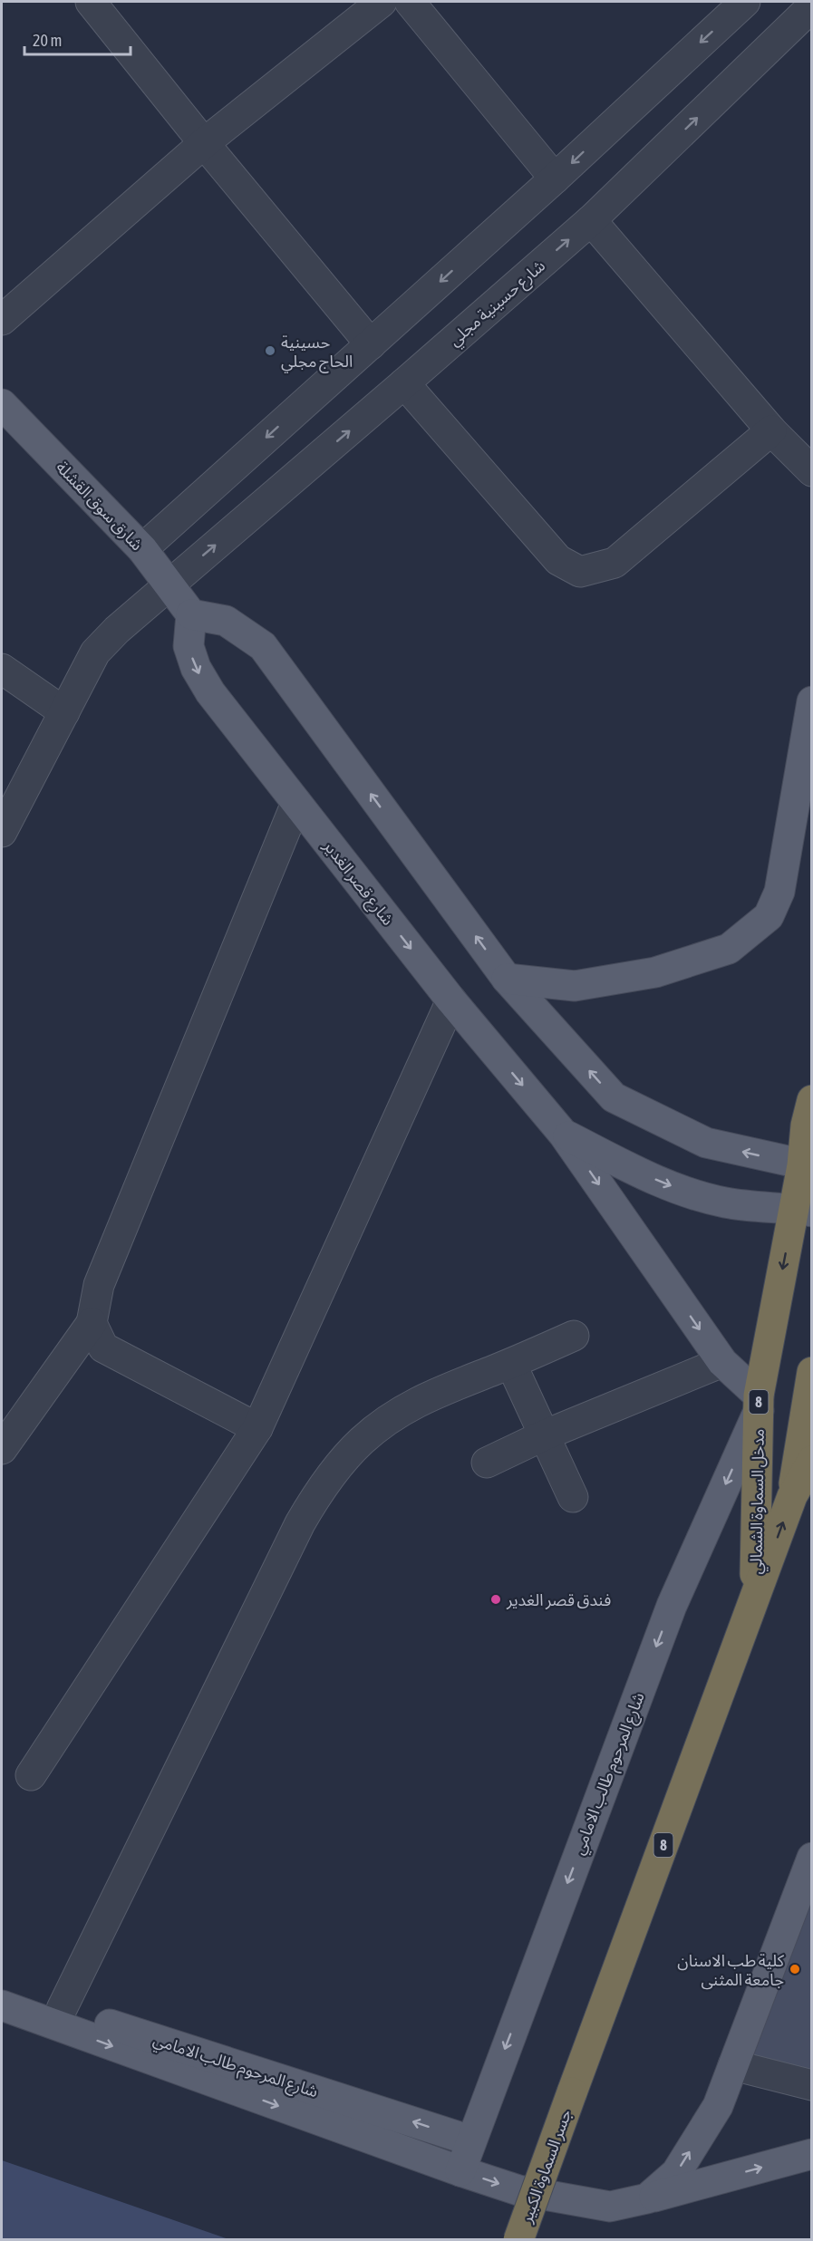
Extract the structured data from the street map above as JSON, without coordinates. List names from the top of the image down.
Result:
{
  "streets": {
    "highway": ["8", "مدخل السماوة الشمالي", "جسر السماوة الكبير"],
    "main road": ["شارق سوق القشلة", "شارع قصر الغدير", "شارع المرحوم طالب الامامي"],
    "street": ["شارع حسينية مجلي"]
  },
  "crossings": [
    ["شارع حسينية مجلي", "شارق سوق القشلة"],
    ["شارق سوق القشلة", "شارع قصر الغدير"],
    ["شارع قصر الغدير", "مدخل السماوة الشمالي"],
    ["شارع قصر الغدير", "شارع المرحوم طالب الامامي"],
    ["مدخل السماوة الشمالي", "شارع المرحوم طالب الامامي"],
    ["مدخل السماوة الشمالي", "جسر السماوة الكبير"]
  ],
  "places": ["حسينية الحاج مجلي", "فندق قصر الغدير", "كلية طب الاسنان جامعة المثنى"],
  "scale_bar": "20 m"
}
